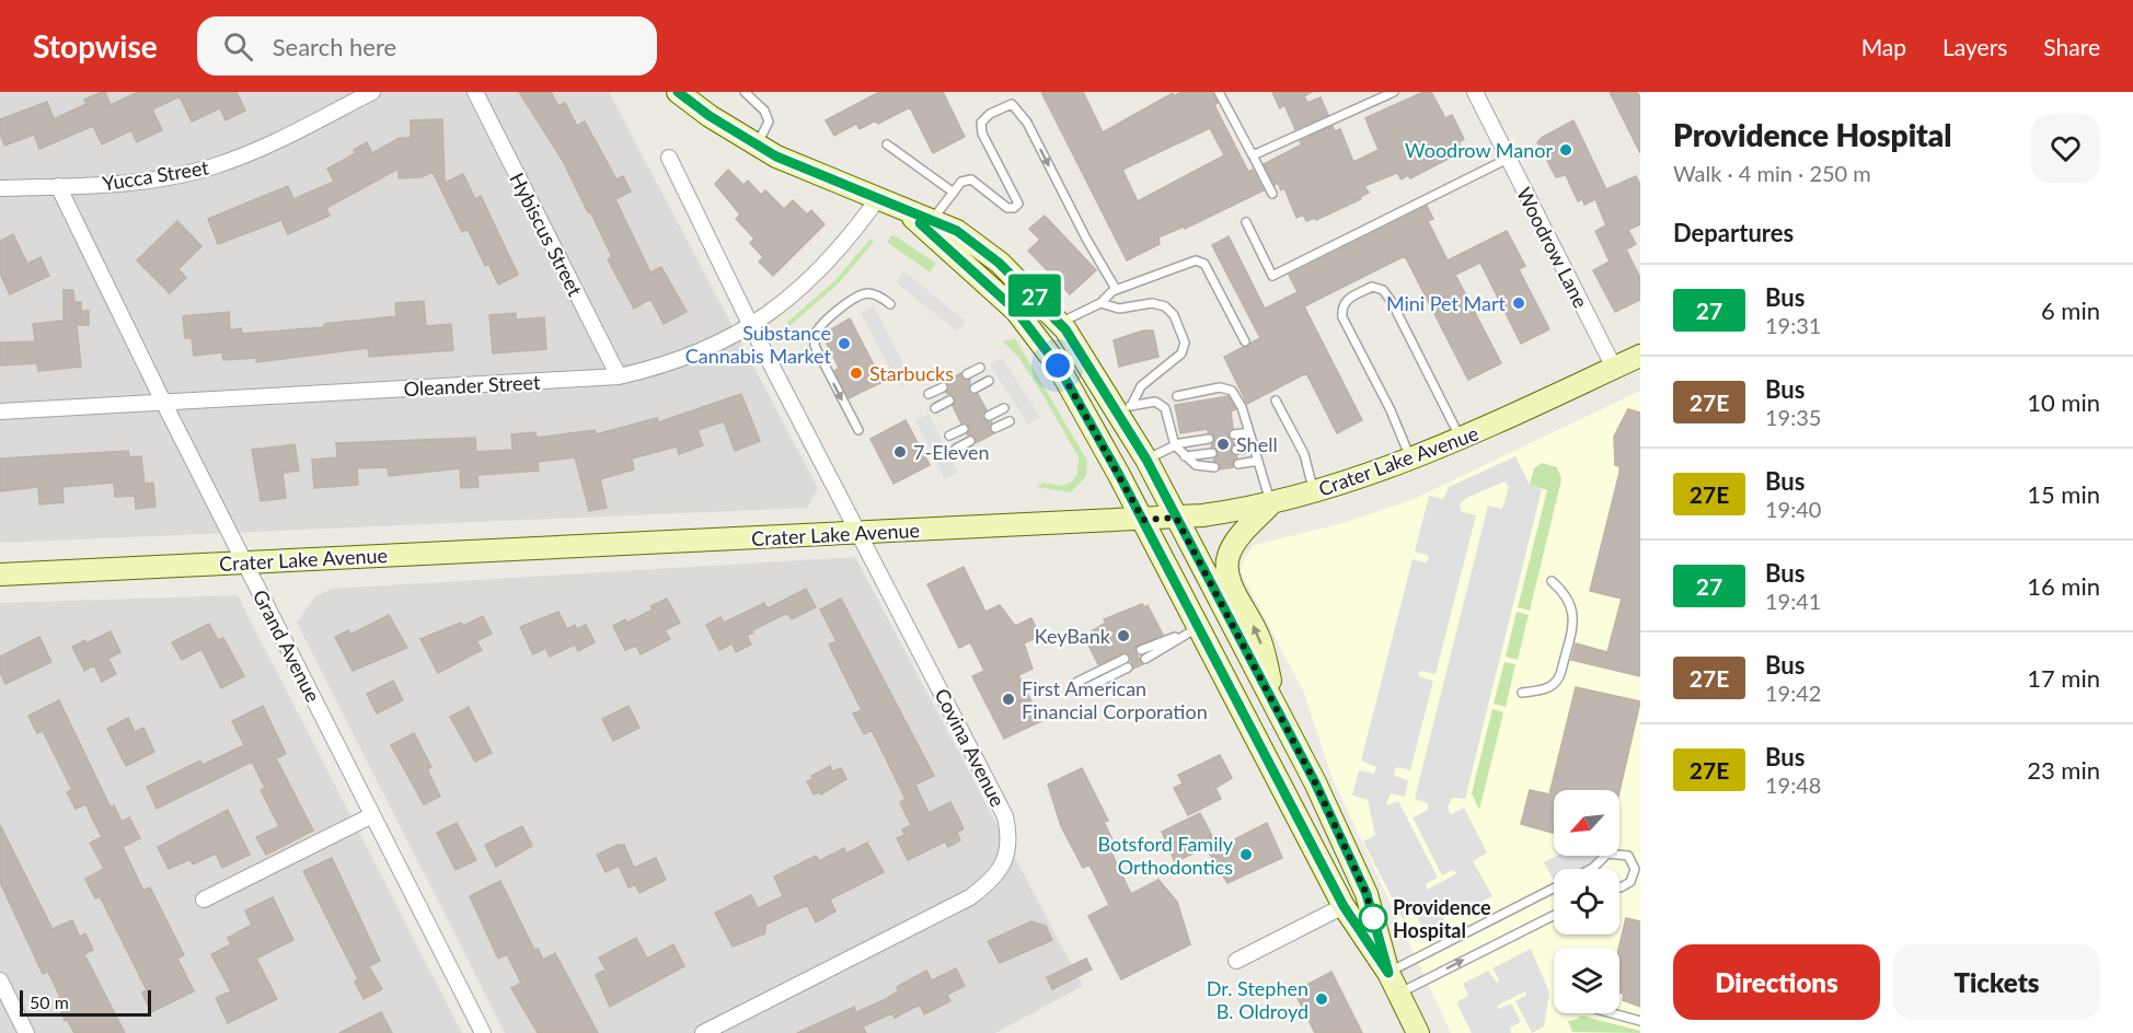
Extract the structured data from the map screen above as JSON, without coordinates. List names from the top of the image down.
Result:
{
  "streets": {
    "main road": ["Crater Lake Avenue"],
    "street": [
      "Yucca Street",
      "Hybiscus Street",
      "Woodrow Lane",
      "Oleander Street",
      "Grand Avenue",
      "Covina Avenue"
    ]
  },
  "crossings": [
    ["Yucca Street", "Grand Avenue"],
    ["Hybiscus Street", "Oleander Street"],
    ["Woodrow Lane", "Crater Lake Avenue"],
    ["Oleander Street", "Grand Avenue"],
    ["Oleander Street", "Covina Avenue"],
    ["Crater Lake Avenue", "Grand Avenue"],
    ["Crater Lake Avenue", "Covina Avenue"]
  ],
  "places": [
    "Woodrow Manor",
    "Mini Pet Mart",
    "Substance Cannabis Market",
    "Starbucks",
    "Shell",
    "7-Eleven",
    "KeyBank",
    "First American Financial Corporation",
    "Botsford Family Orthodontics",
    "Providence Hospital",
    "Dr. Stephen B. Oldroyd"
  ],
  "lines": ["bus line 27"],
  "scale_bar": "50 m",
  "north": "bottom left",
  "page": {
    "header": "Stopwise",
    "search": "Search here",
    "nav": ["Map", "Layers", "Share"],
    "on_map": "27",
    "heading": [
      ["Providence Hospital", "Walk · 4 min · 250 m"],
      "Departures"
    ],
    "list": [
      {
        "mark": "27",
        "name": "Bus",
        "note": "19:31",
        "value": "6 min"
      },
      {
        "mark": "27E",
        "name": "Bus",
        "note": "19:35",
        "value": "10 min"
      },
      {
        "mark": "27E",
        "name": "Bus",
        "note": "19:40",
        "value": "15 min"
      },
      {
        "mark": "27",
        "name": "Bus",
        "note": "19:41",
        "value": "16 min"
      },
      {
        "mark": "27E",
        "name": "Bus",
        "note": "19:42",
        "value": "17 min"
      },
      {
        "mark": "27E",
        "name": "Bus",
        "note": "19:48",
        "value": "23 min"
      }
    ],
    "buttons": ["Directions", "Tickets"],
    "scale": "50 m"
  }
}
